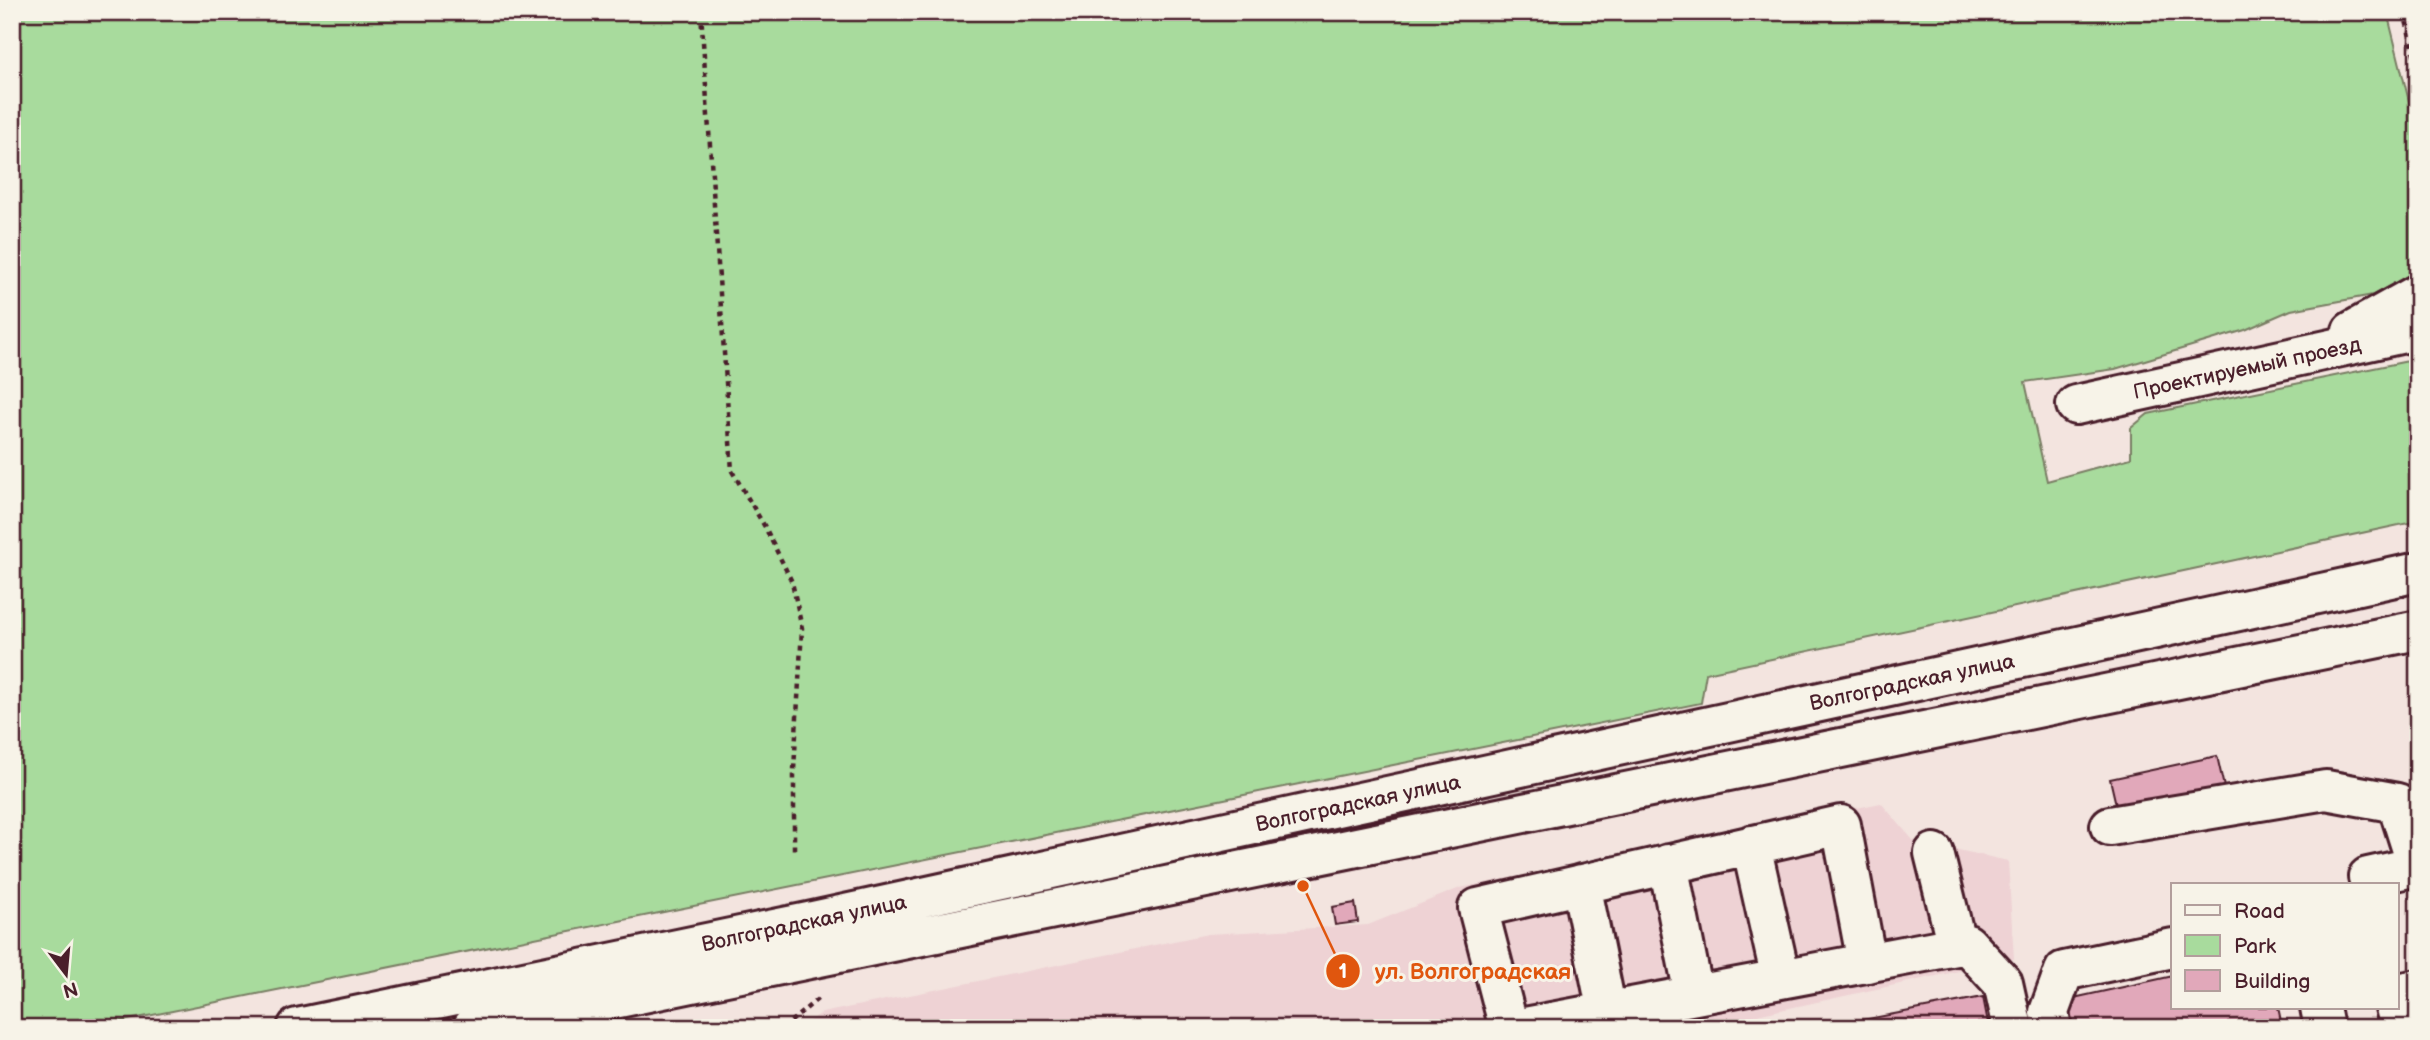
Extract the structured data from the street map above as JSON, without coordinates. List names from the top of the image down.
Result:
{
  "streets": {
    "main road": ["Проектируемый проезд", "Волгоградская улица"]
  },
  "places": ["ул. Волгоградская"],
  "legend": ["Road", "Park", "Building"],
  "north": "bottom"
}
